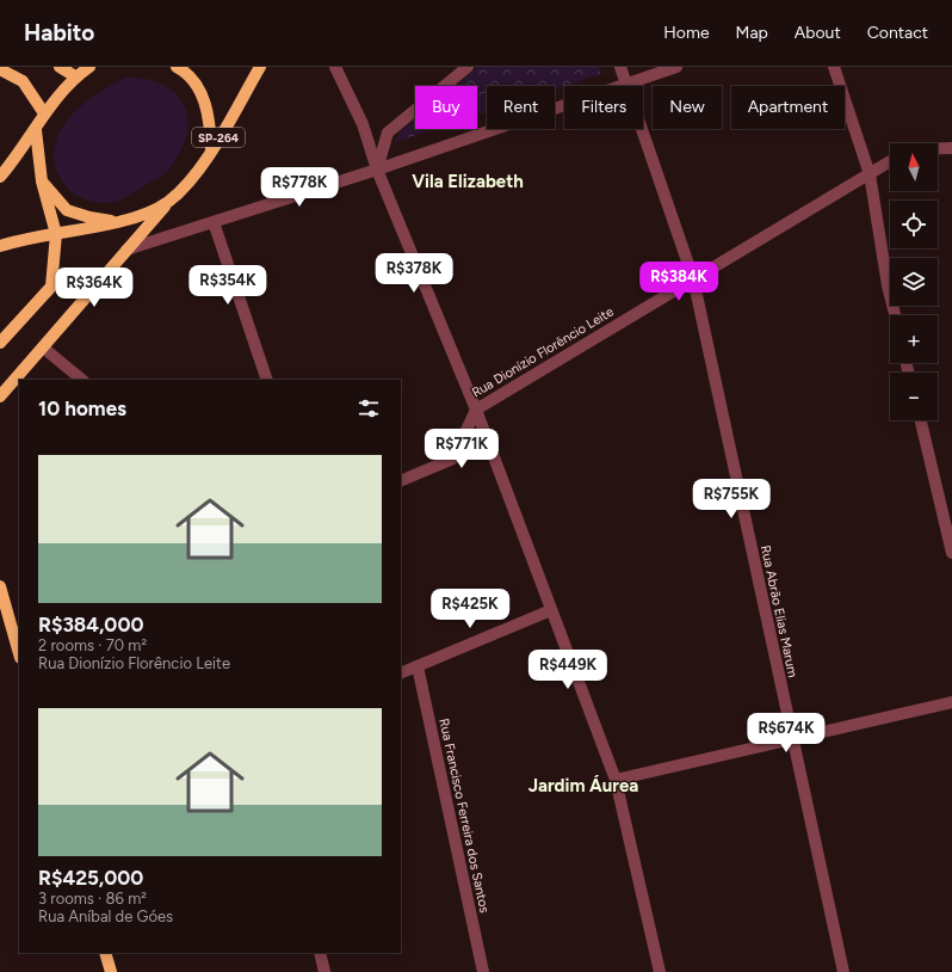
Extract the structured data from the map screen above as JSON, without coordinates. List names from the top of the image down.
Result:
{
  "streets": {
    "main road": ["SP-264"],
    "street": ["Rua Dionízio Florêncio Leite", "Rua Abrão Elias Marum", "Rua Francisco Ferreira dos Santos"]
  },
  "crossings": [
    ["Rua Dionízio Florêncio Leite", "Rua Abrão Elias Marum"]
  ],
  "districts": ["Vila Elizabeth", "Jardim Áurea"],
  "north": "top",
  "page": {
    "header": "Habito",
    "nav": [
      "Home",
      "Map",
      "About",
      "Contact"
    ],
    "chip": [
      "Buy",
      "Rent",
      "Filters",
      "New",
      "Apartment"
    ],
    "map_buttons": ["+", "−"],
    "price": [
      "R$778K",
      "R$378K",
      "R$384K",
      "R$354K",
      "R$364K",
      "R$771K",
      "R$755K",
      "R$425K",
      "R$449K",
      "R$674K"
    ],
    "heading": "10 homes",
    "list": [
      {
        "name": "R$384,000",
        "note": "2 rooms · 70 m² · Rua Dionízio Florêncio Leite"
      },
      {
        "name": "R$425,000",
        "note": "3 rooms · 86 m² · Rua Aníbal de Góes"
      }
    ]
  }
}
